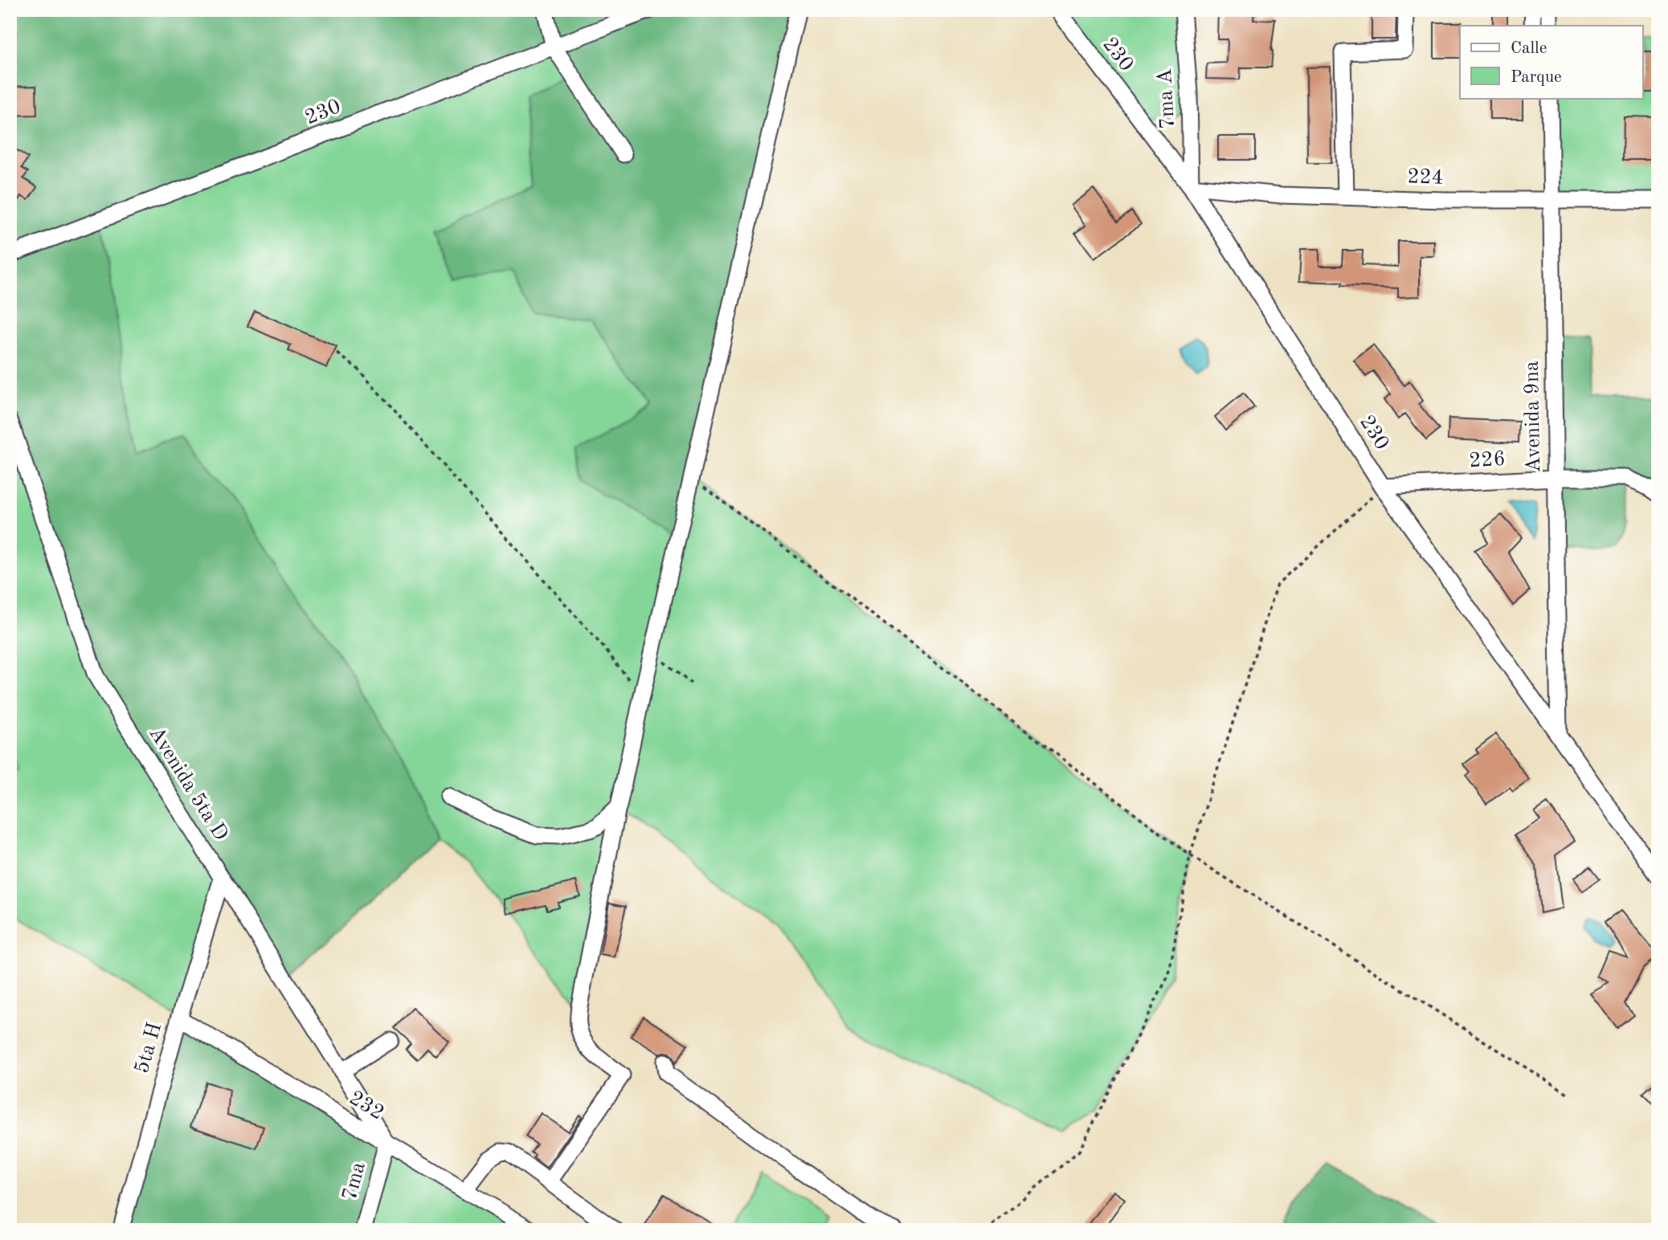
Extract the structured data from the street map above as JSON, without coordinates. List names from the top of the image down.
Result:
{
  "streets": {
    "street": [
      "230",
      "7ma A",
      "224",
      "Avenida 9na",
      "226",
      "Avenida 5ta D",
      "5ta H",
      "232",
      "7ma"
    ]
  },
  "crossings": [
    ["230", "7ma A"],
    ["230", "224"],
    ["230", "Avenida 9na"],
    ["230", "226"],
    ["7ma A", "224"],
    ["224", "Avenida 9na"],
    ["Avenida 9na", "226"],
    ["Avenida 5ta D", "5ta H"],
    ["Avenida 5ta D", "232"],
    ["Avenida 5ta D", "7ma"],
    ["5ta H", "232"],
    ["232", "7ma"]
  ],
  "legend": ["Calle", "Parque"]
}
